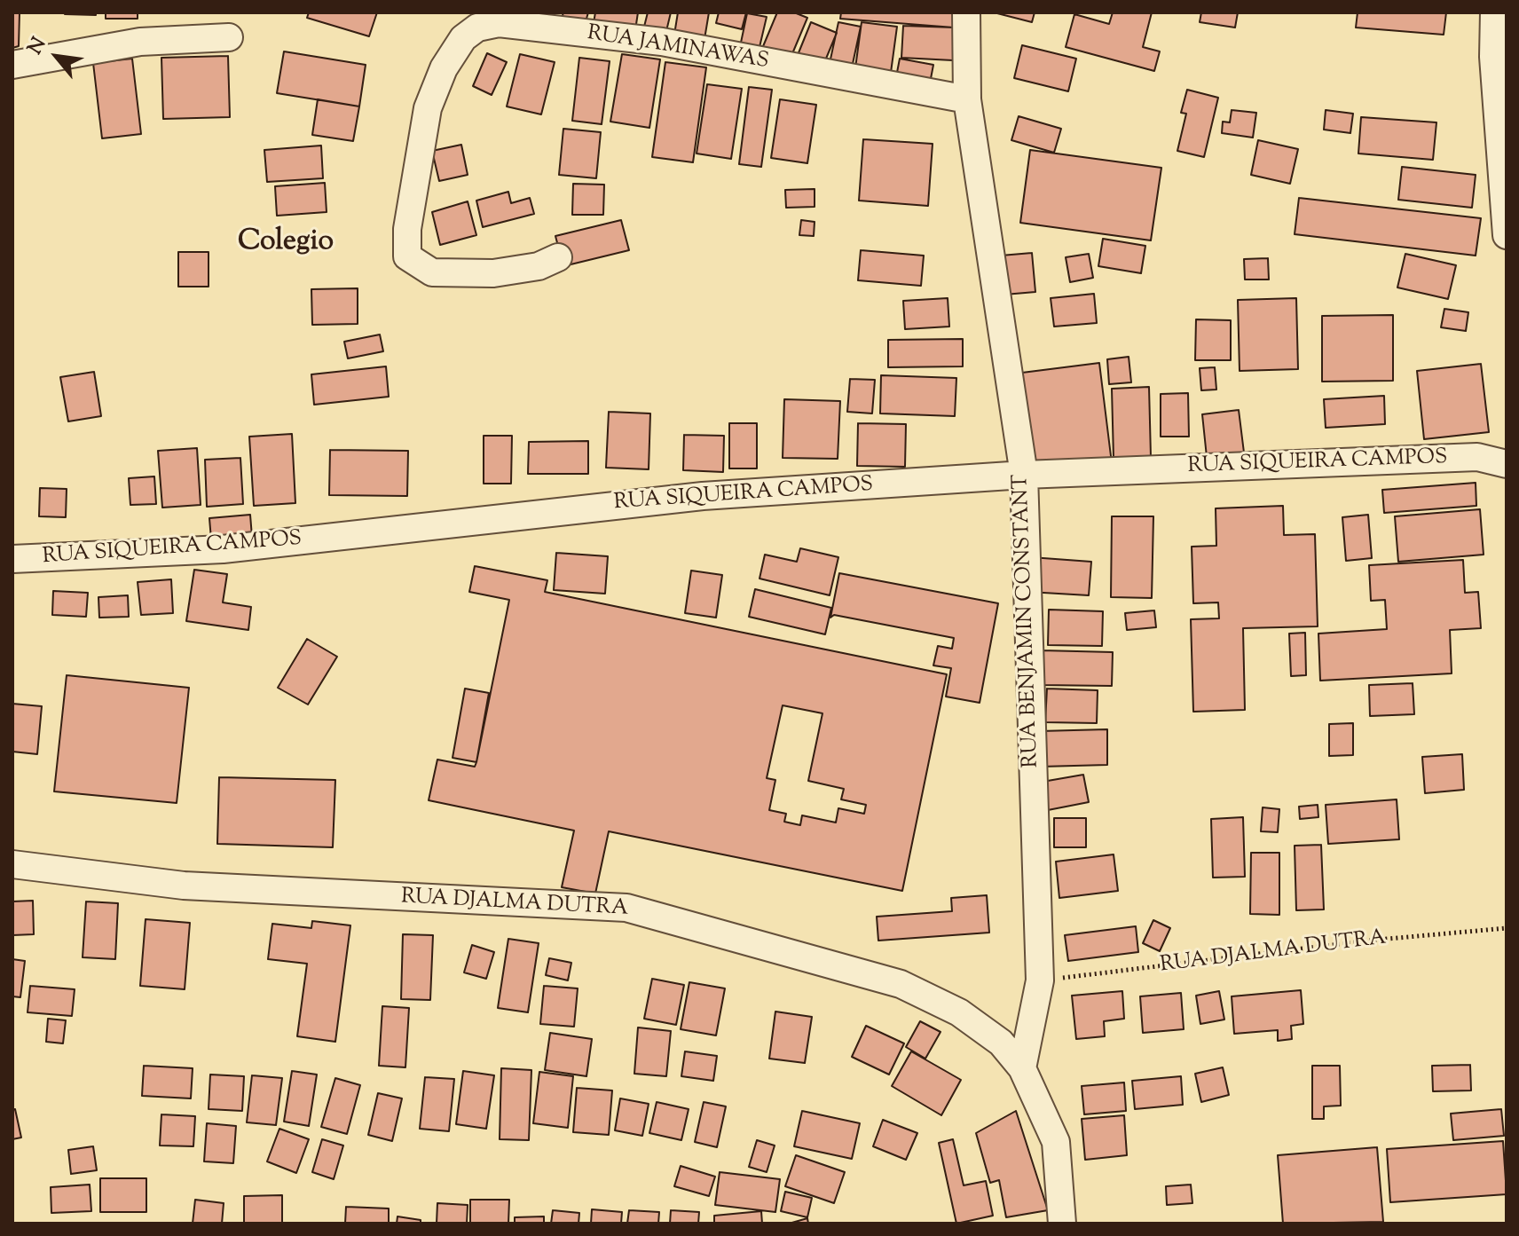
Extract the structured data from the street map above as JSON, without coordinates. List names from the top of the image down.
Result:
{
  "streets": {
    "street": [
      "RUA JAMINAWAS",
      "RUA SIQUEIRA CAMPOS",
      "RUA BENJAMIN CONSTANT",
      "RUA DJALMA DUTRA"
    ]
  },
  "crossings": [
    ["RUA JAMINAWAS", "RUA BENJAMIN CONSTANT"],
    ["RUA SIQUEIRA CAMPOS", "RUA BENJAMIN CONSTANT"],
    ["RUA BENJAMIN CONSTANT", "RUA DJALMA DUTRA"]
  ],
  "districts": ["Colegio"],
  "north": "top left"
}
